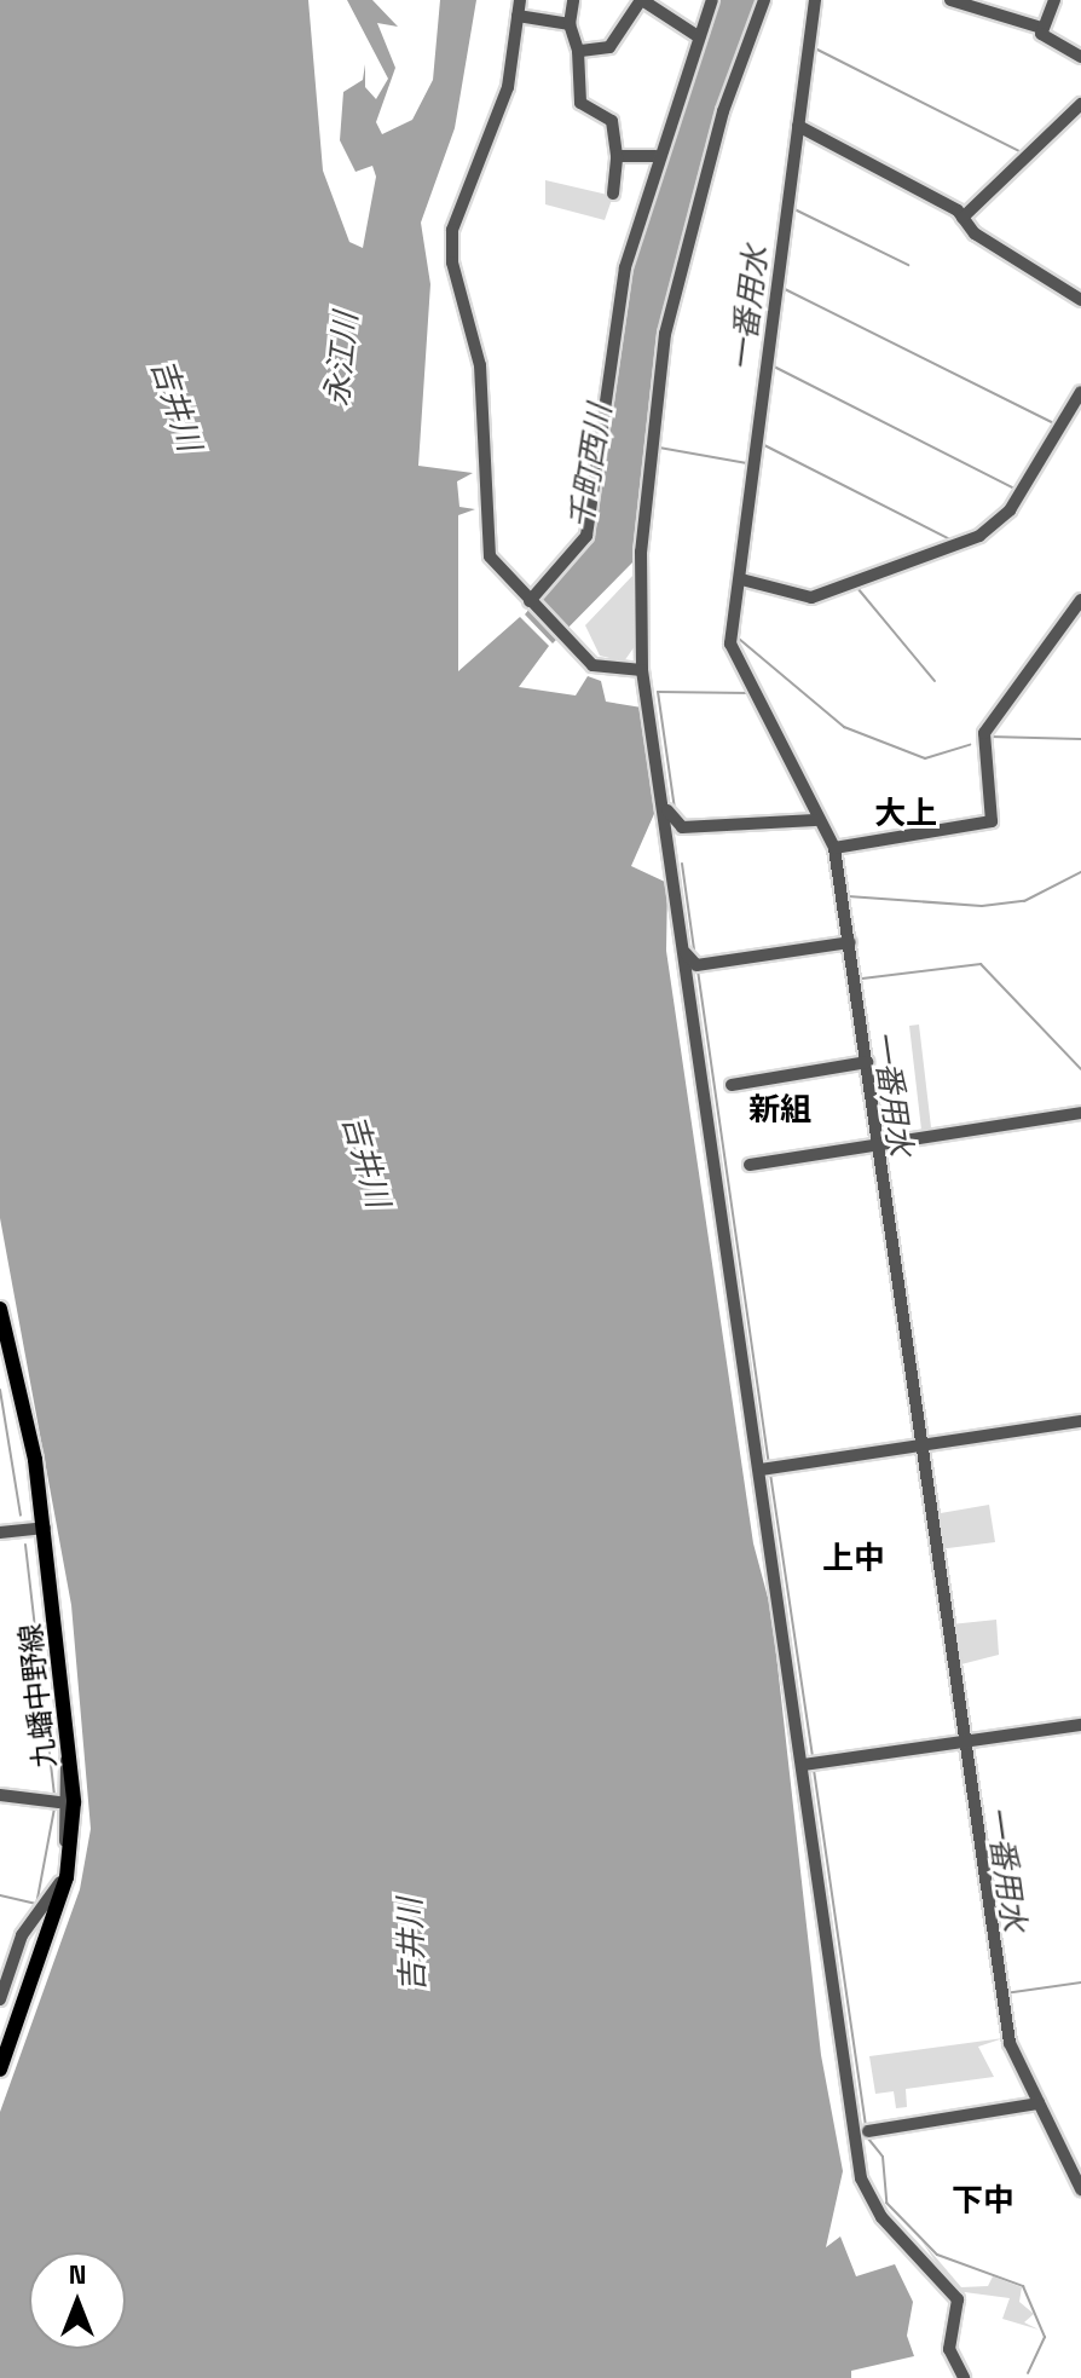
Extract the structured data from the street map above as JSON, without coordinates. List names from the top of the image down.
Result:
{
  "streets": {
    "main road": ["九蟠中野線"]
  },
  "districts": [
    "大上",
    "新組",
    "上中",
    "下中"
  ],
  "water": [
    "一番用水",
    "永江川",
    "吉井川",
    "千町西川"
  ],
  "north": "top"
}
